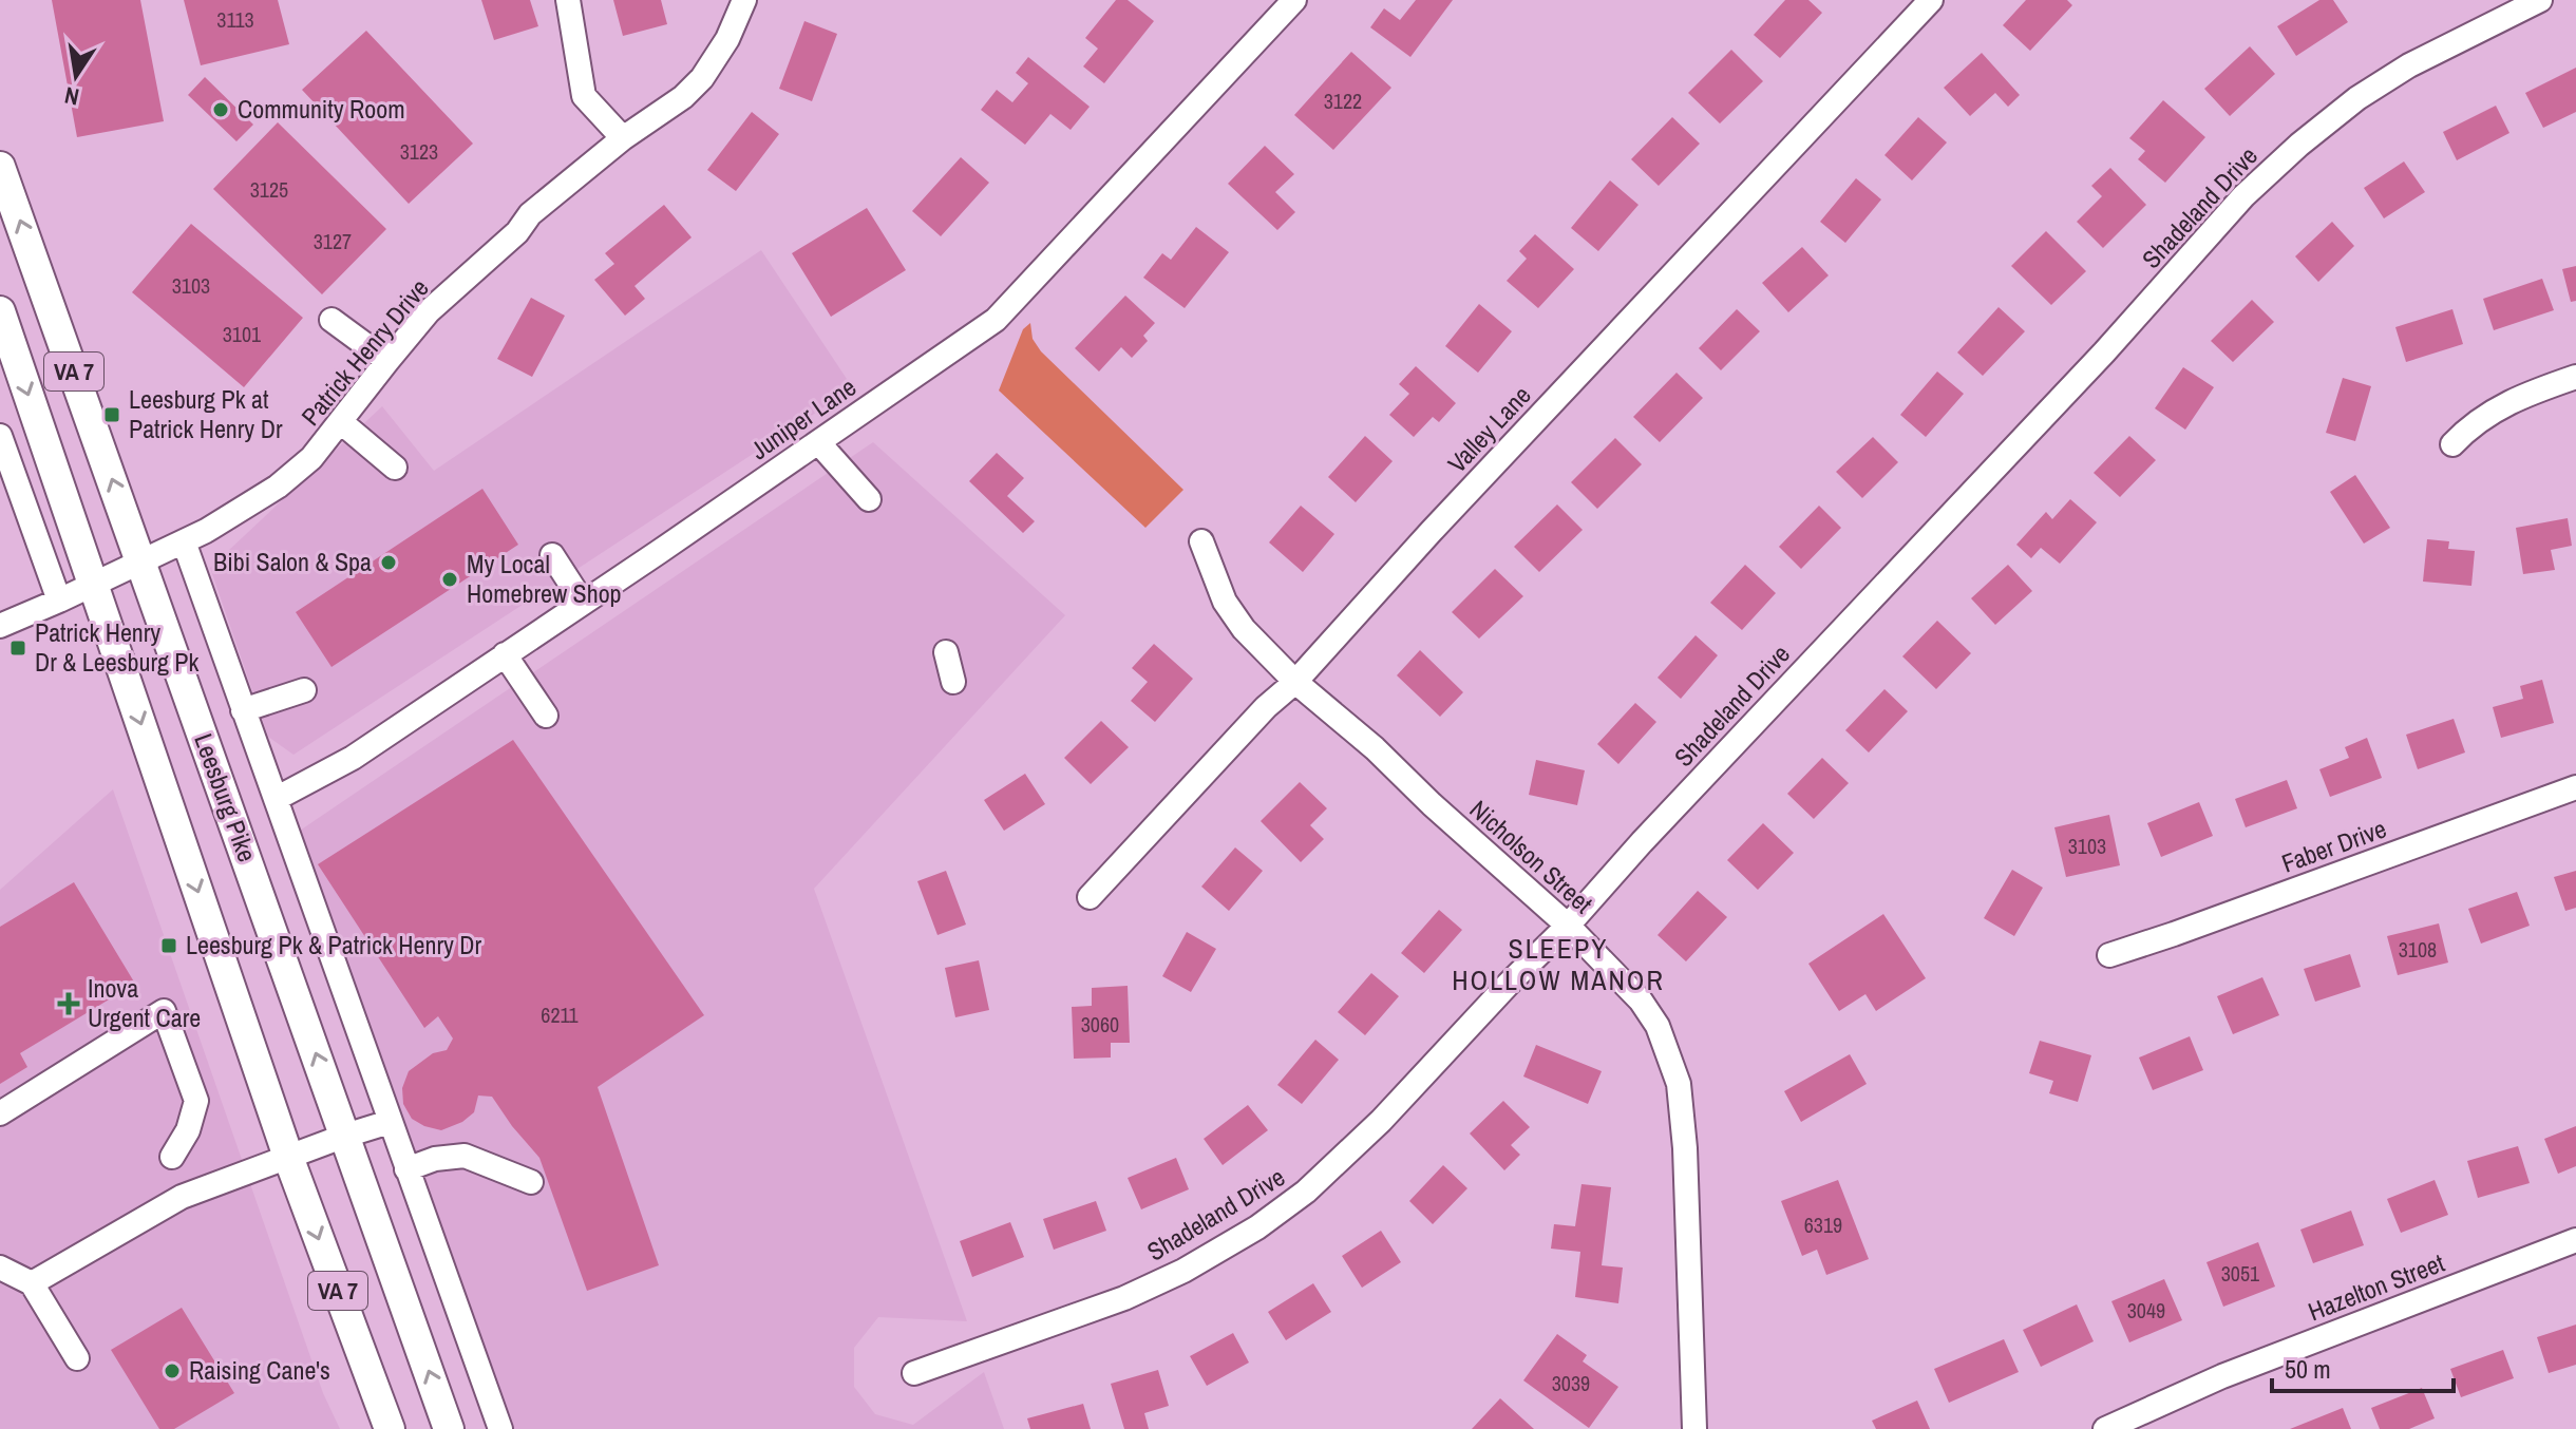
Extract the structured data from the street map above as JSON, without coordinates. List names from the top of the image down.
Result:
{
  "streets": {
    "main road": ["VA 7", "Leesburg Pike"],
    "street": [
      "Shadeland Drive",
      "Patrick Henry Drive",
      "Juniper Lane",
      "Valley Lane",
      "Faber Drive",
      "Nicholson Street",
      "Hazelton Street"
    ]
  },
  "crossings": [
    ["Shadeland Drive", "Nicholson Street"],
    ["Patrick Henry Drive", "VA 7"],
    ["Patrick Henry Drive", "Leesburg Pike"],
    ["Valley Lane", "Nicholson Street"]
  ],
  "districts": ["SLEEPY HOLLOW MANOR"],
  "places": {
    "other": [
      "Community Room",
      "Bibi Salon & Spa",
      "My Local Homebrew Shop",
      "Raising Cane's"
    ],
    "transit": ["Leesburg Pk at Patrick Henry Dr", "Patrick Henry Dr & Leesburg Pk", "Leesburg Pk & Patrick Henry Dr"],
    "health": ["Inova Urgent Care"]
  },
  "house_numbers": [
    "3113",
    "3122",
    "3123",
    "3125",
    "3127",
    "3103",
    "3101",
    "3103",
    "3108",
    "6211",
    "3060",
    "6319",
    "3051",
    "3049",
    "3039"
  ],
  "scale_bar": "50 m",
  "north": "bottom"
}
